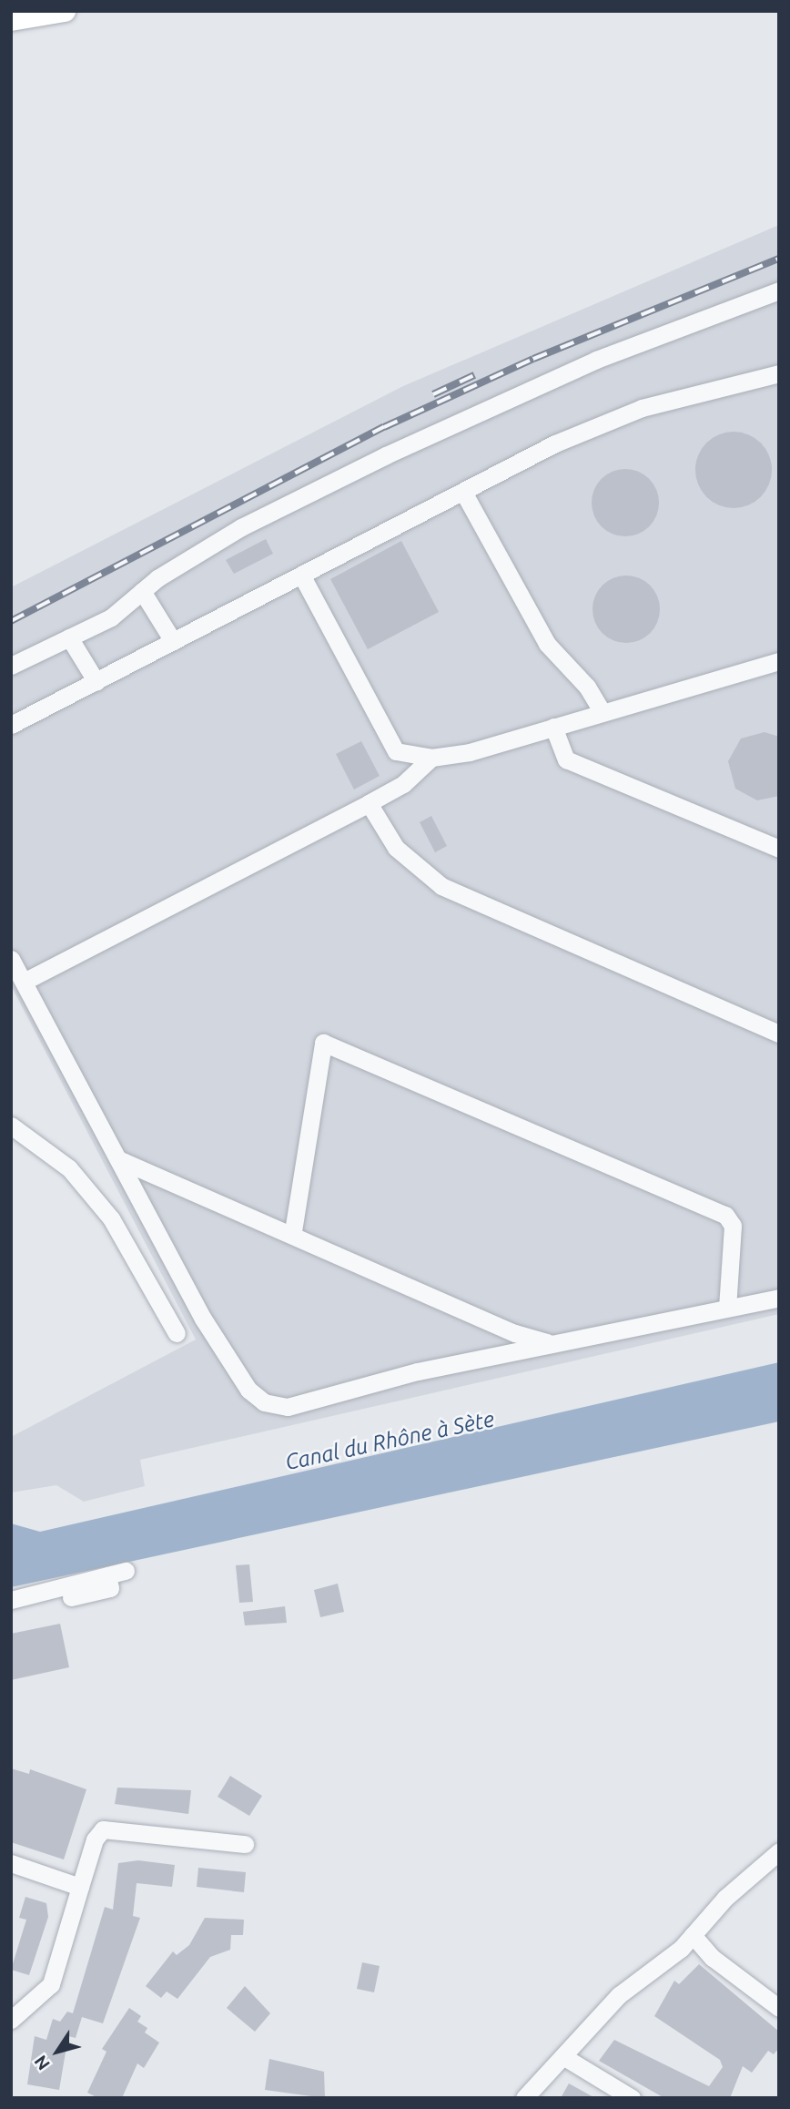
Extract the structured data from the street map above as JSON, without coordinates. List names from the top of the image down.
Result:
{
  "water": ["Canal du Rhône à Sète"],
  "north": "bottom left"
}
